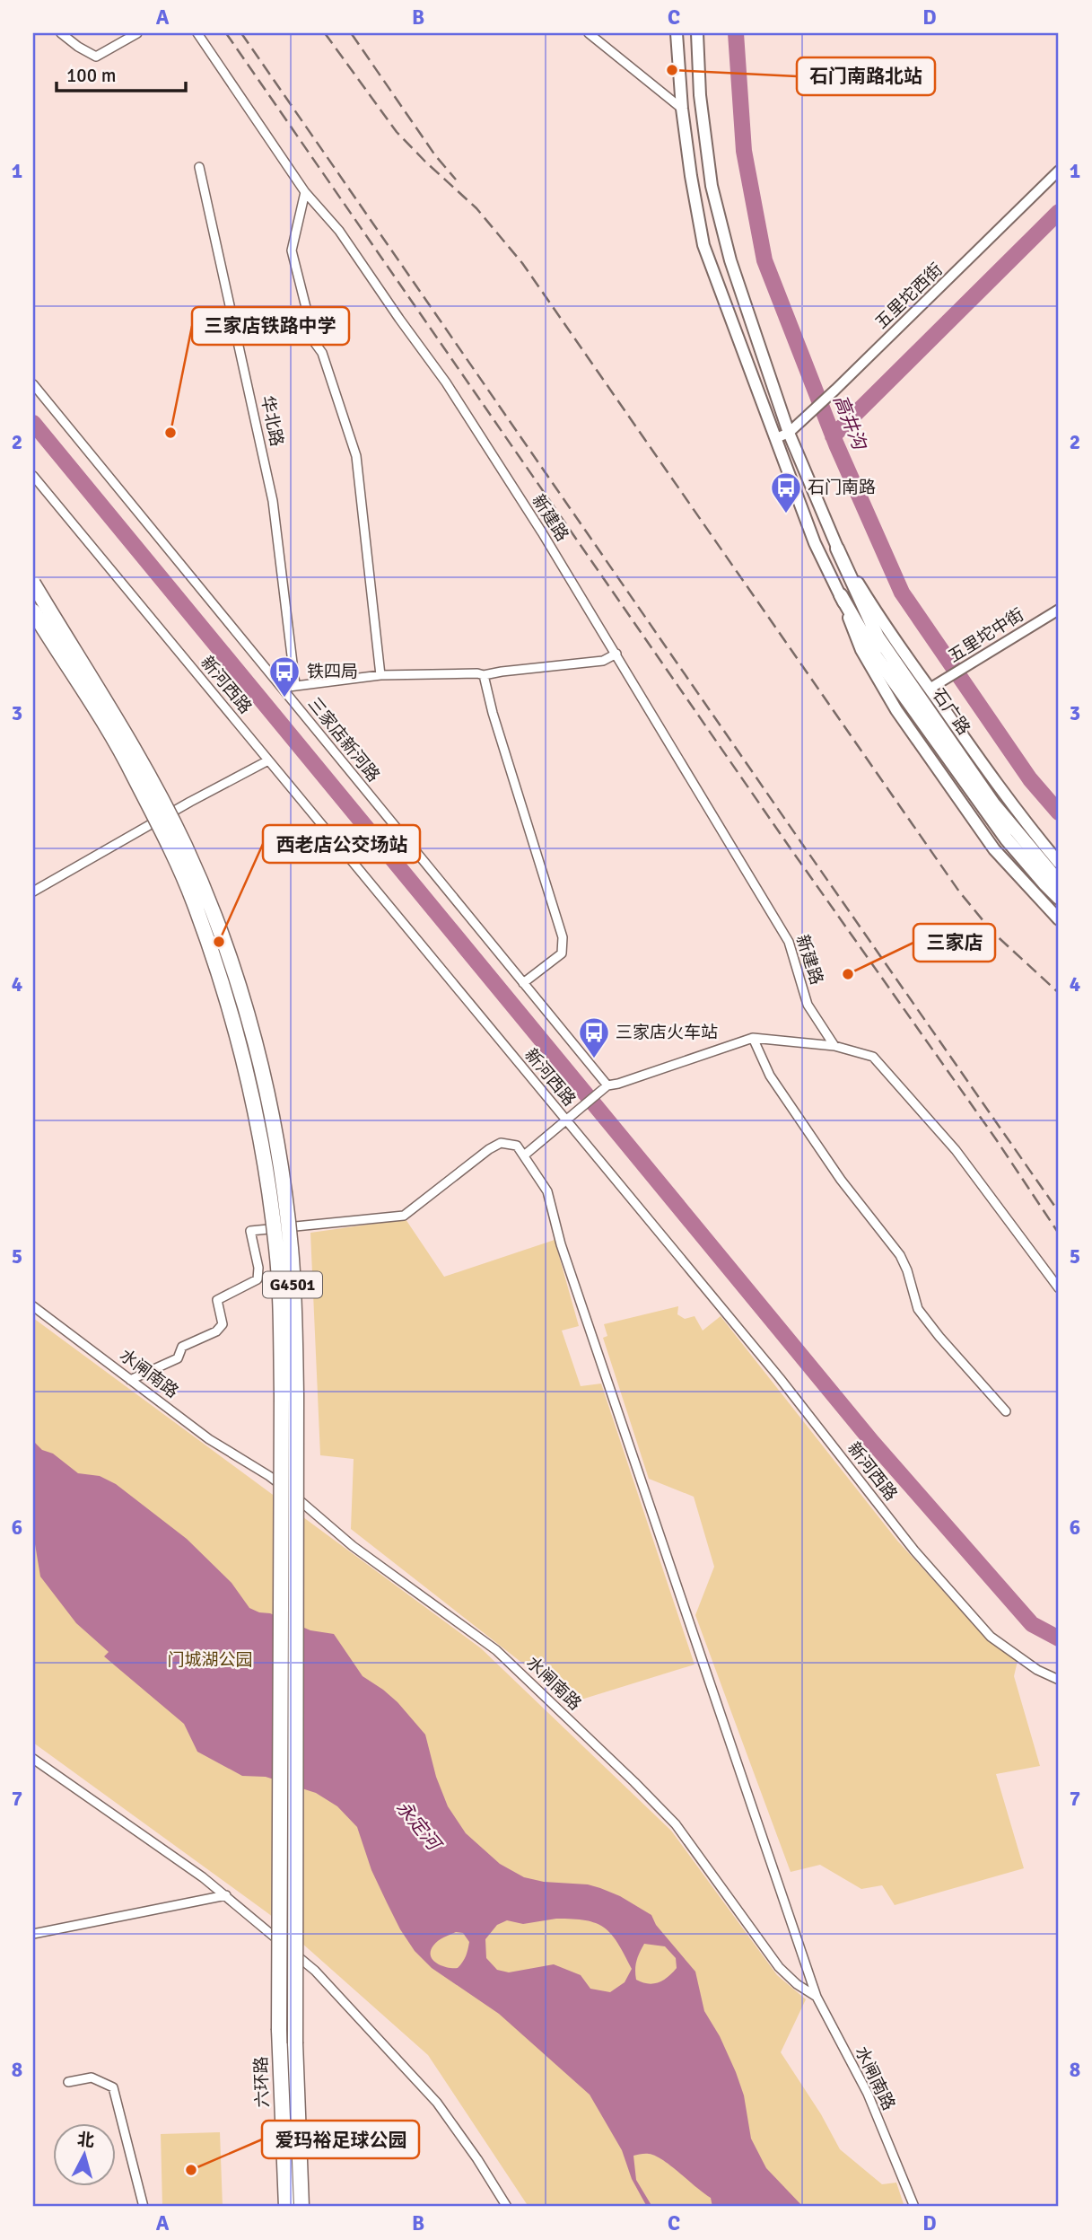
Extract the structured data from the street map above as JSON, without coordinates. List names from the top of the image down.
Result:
{
  "streets": {
    "highway": ["G4501", "六环路"],
    "main road": ["石广路"],
    "street": [
      "五里坨西街",
      "华北路",
      "新建路",
      "五里坨中街",
      "新河西路",
      "三家店新河路",
      "水闸南路"
    ]
  },
  "water": ["高井沟", "永定河"],
  "parks": ["门城湖公园"],
  "places": {
    "other": [
      "石门南路北站",
      "三家店铁路中学",
      "西老店公交场站",
      "三家店",
      "爱玛裕足球公园"
    ],
    "bus stop": ["石门南路", "铁四局", "三家店火车站"]
  },
  "scale_bar": "100 m",
  "north": "top",
  "grid": {
    "columns": [
      "A",
      "B",
      "C",
      "D"
    ],
    "rows": [
      "1",
      "2",
      "3",
      "4",
      "5",
      "6",
      "7",
      "8"
    ]
  }
}
